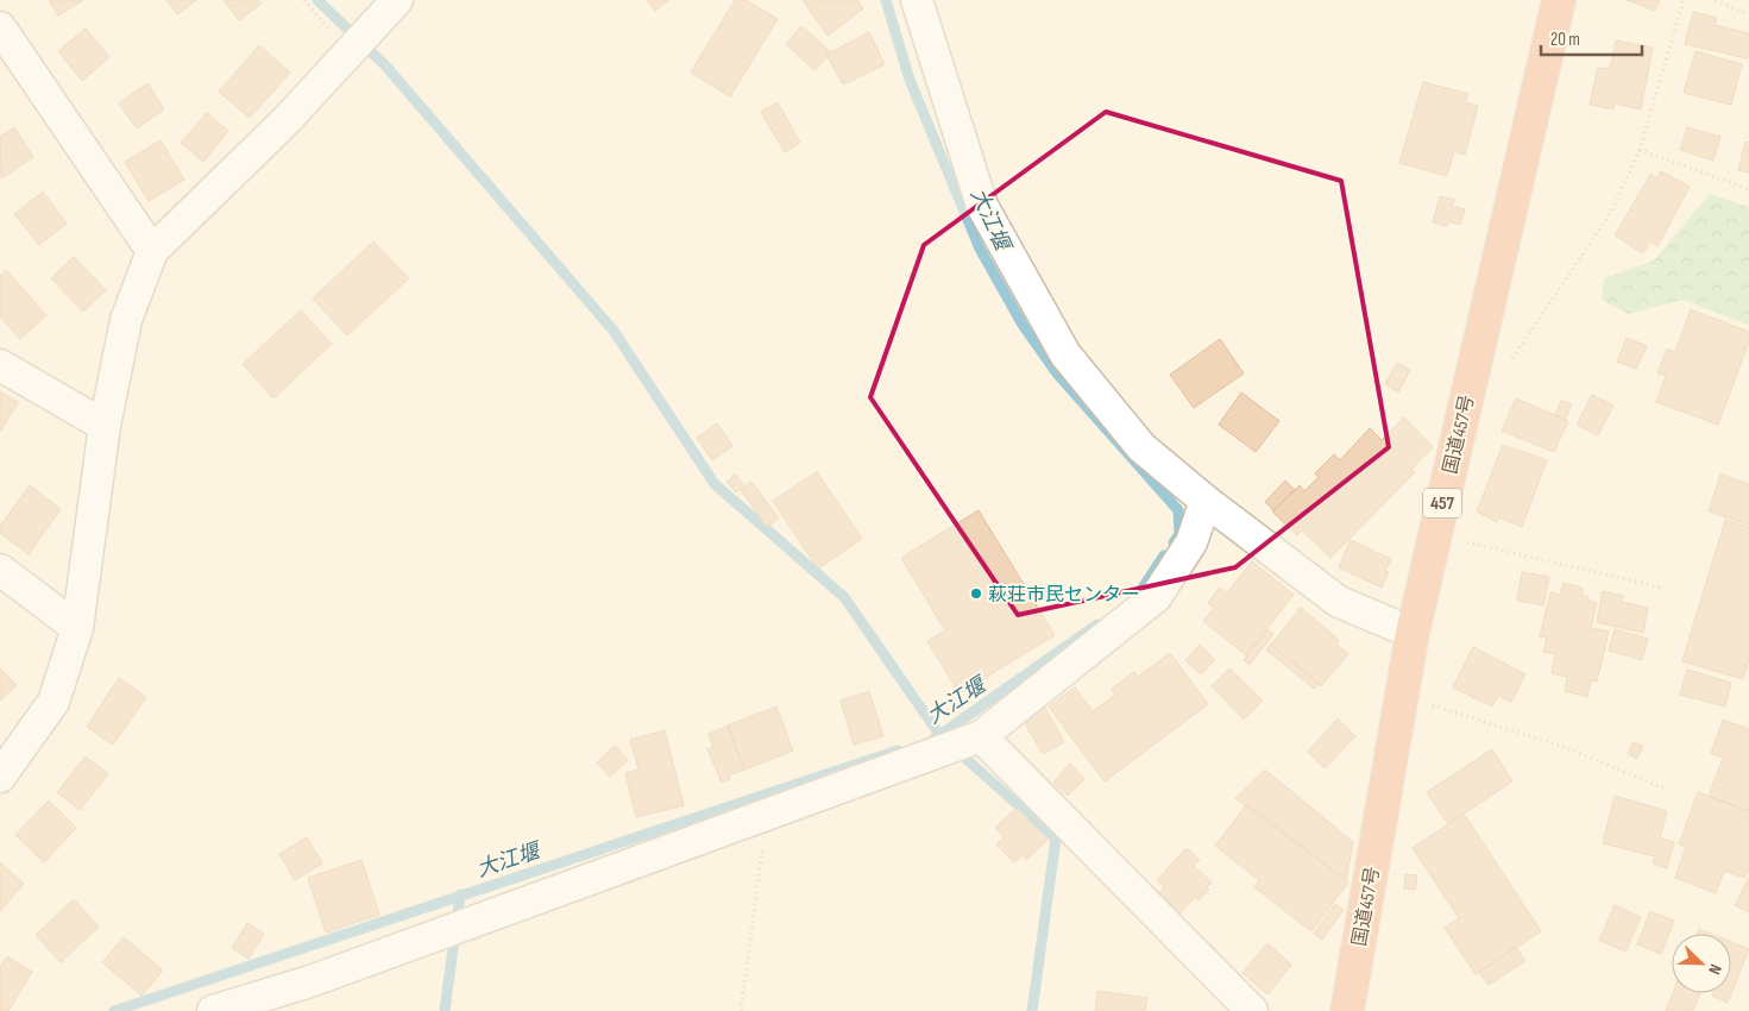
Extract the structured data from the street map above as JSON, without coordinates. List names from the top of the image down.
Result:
{
  "streets": {
    "highway": ["国道457号", "457"]
  },
  "water": ["大江堰"],
  "places": ["萩荘市民センター"],
  "scale_bar": "20 m",
  "north": "bottom right"
}
